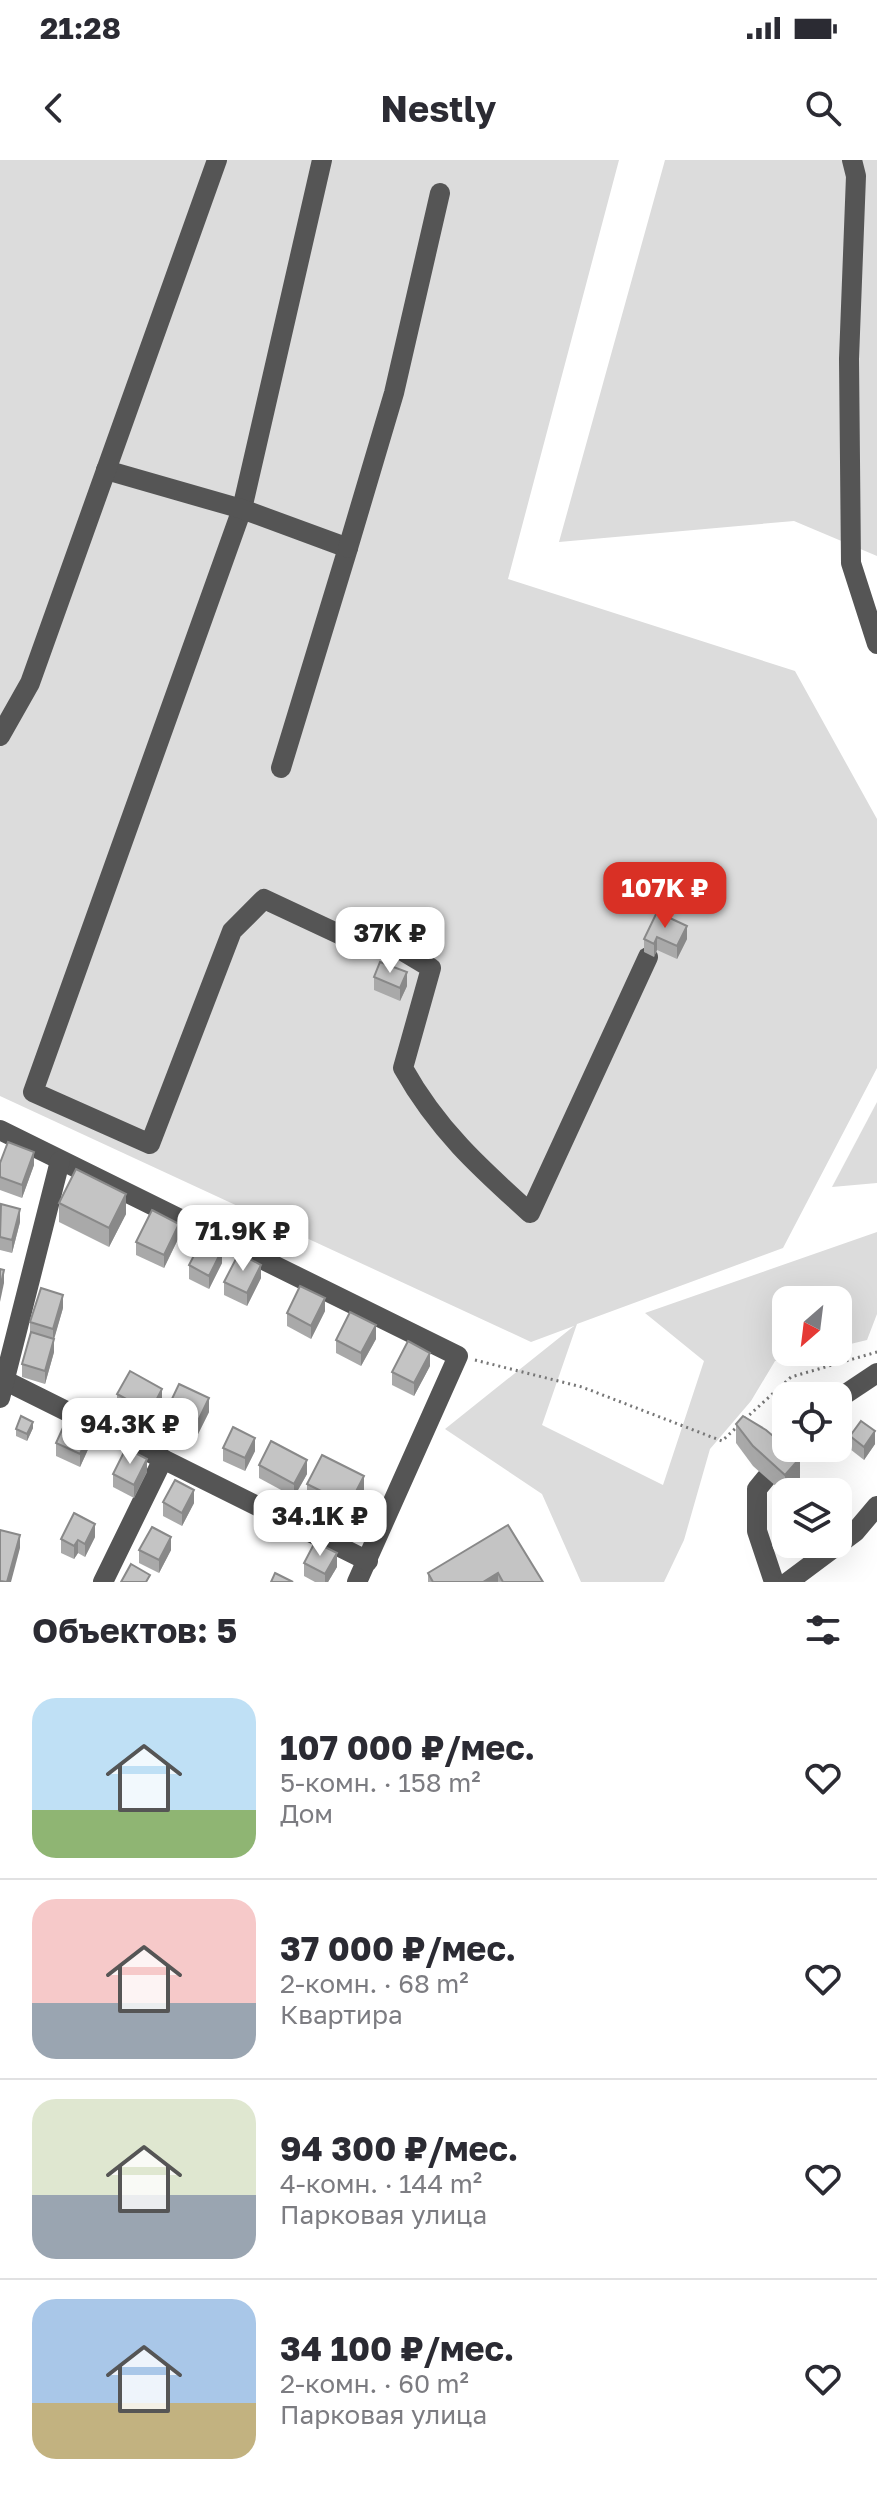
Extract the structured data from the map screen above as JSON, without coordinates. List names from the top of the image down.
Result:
{
  "north": "bottom left",
  "page": {
    "status": "21:28",
    "header": "Nestly",
    "price": [
      "107K ₽",
      "37K ₽",
      "71.9K ₽",
      "94.3K ₽",
      "34.1K ₽"
    ],
    "heading": "Объектов: 5",
    "list": [
      {
        "name": "107 000 ₽/мес.",
        "note": "5-комн. · 158 m² · Дом"
      },
      {
        "name": "37 000 ₽/мес.",
        "note": "2-комн. · 68 m² · Квартира"
      },
      {
        "name": "94 300 ₽/мес.",
        "note": "4-комн. · 144 m² · Парковая улица"
      },
      {
        "name": "34 100 ₽/мес.",
        "note": "2-комн. · 60 m² · Парковая улица"
      }
    ]
  }
}
